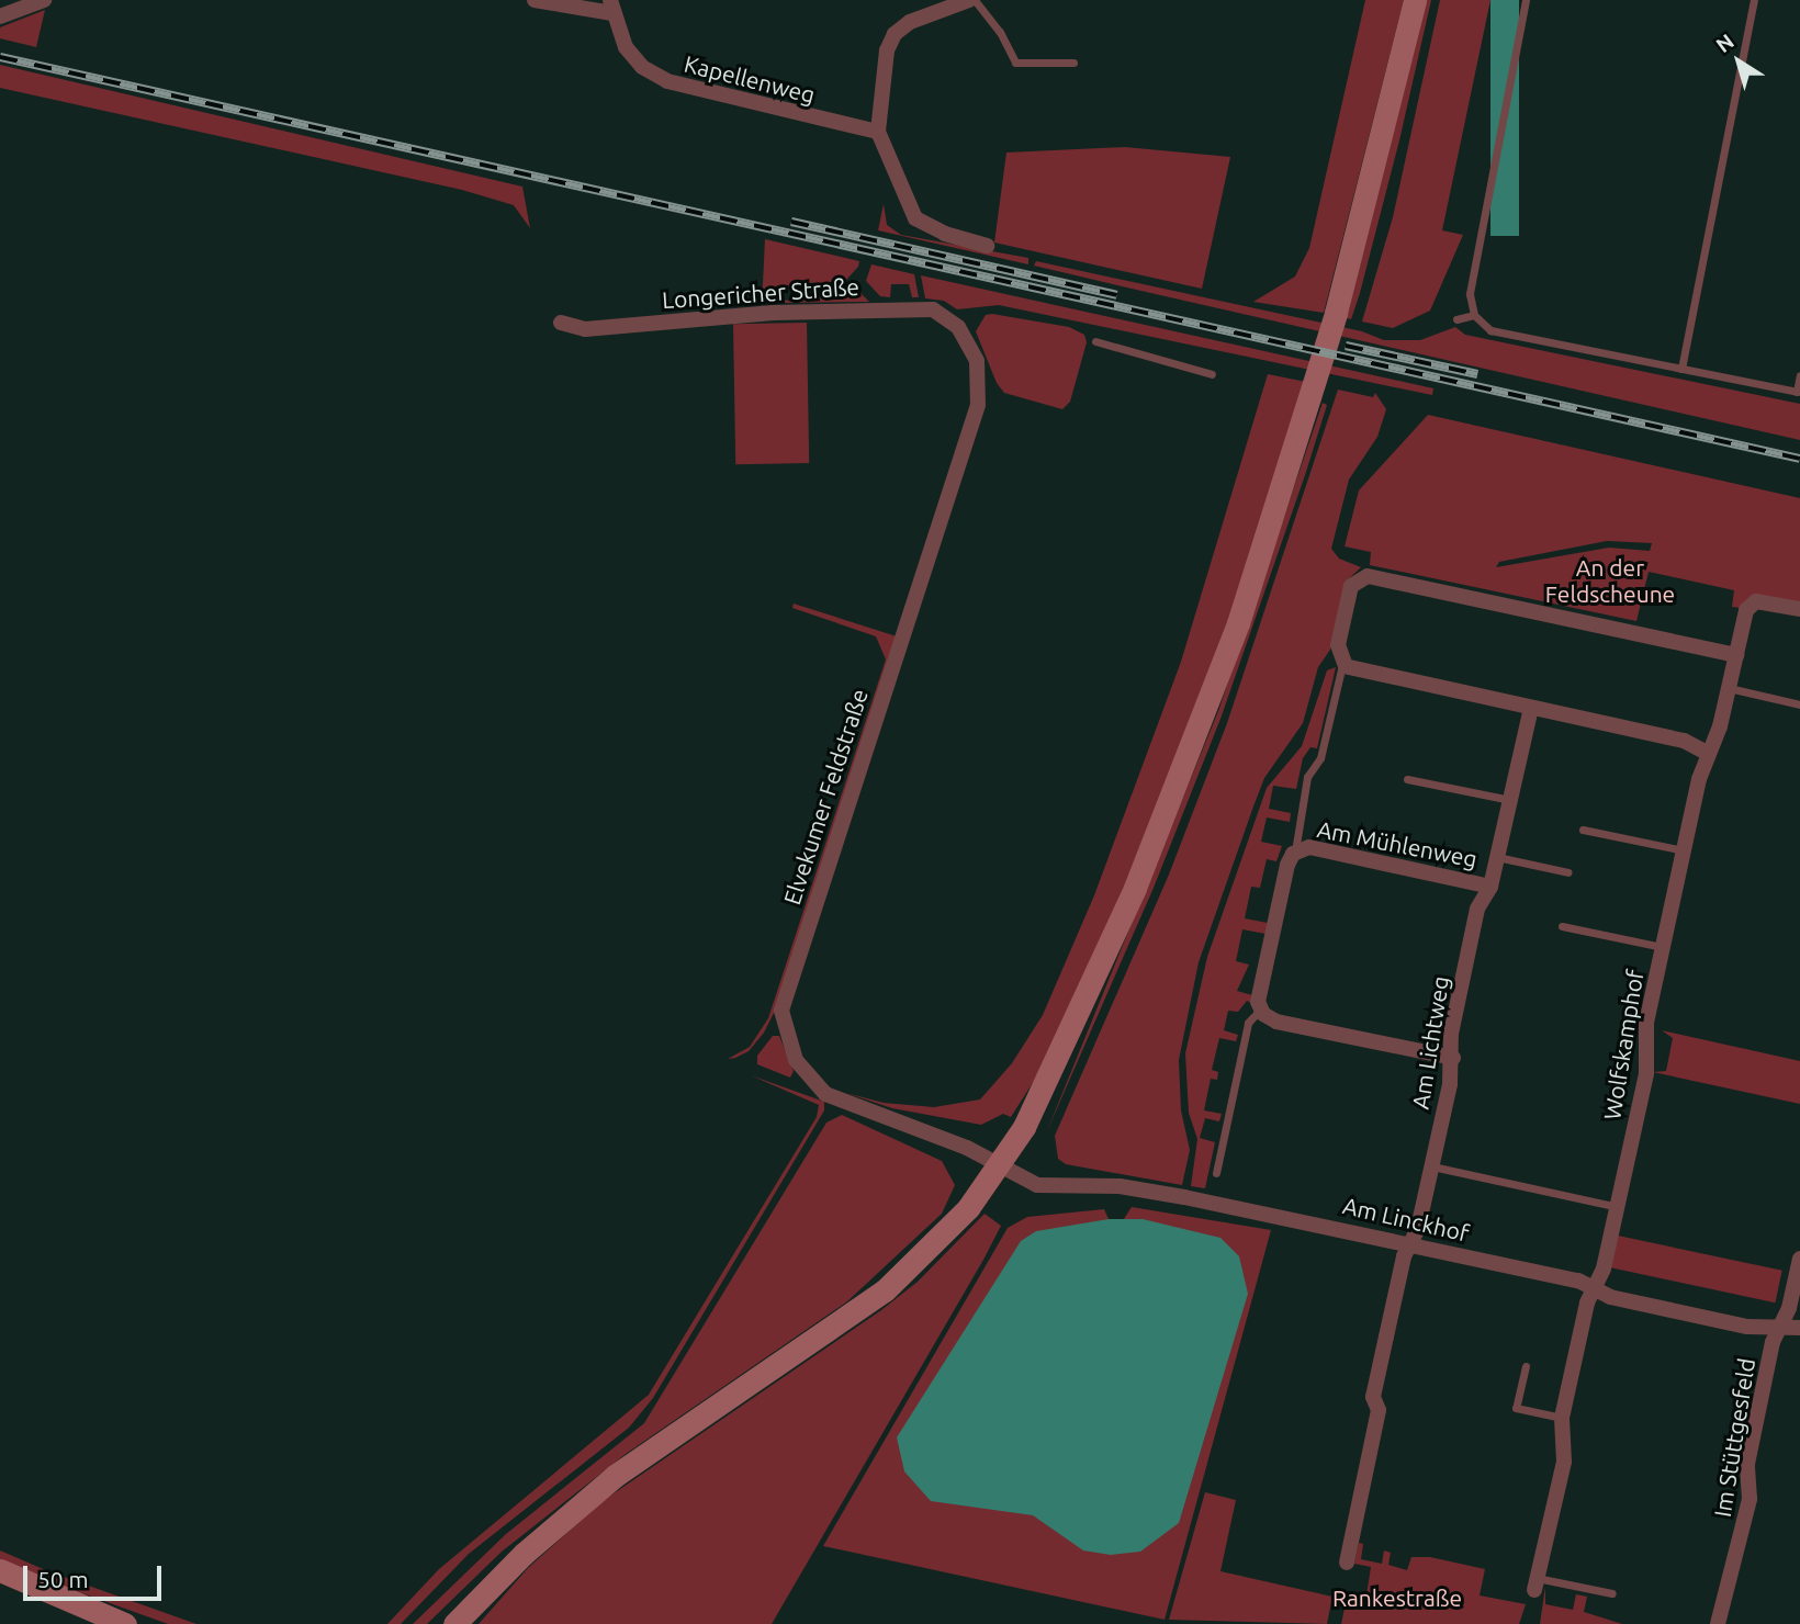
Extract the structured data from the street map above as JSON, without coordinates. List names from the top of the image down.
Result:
{
  "streets": {
    "street": [
      "Kapellenweg",
      "Longericher Straße",
      "Elvekumer Feldstraße",
      "Am Mühlenweg",
      "Am Lichtweg",
      "Wolfskamphof",
      "Am Linckhof",
      "Im Stüttgesfeld"
    ]
  },
  "crossings": [
    ["Longericher Straße", "Elvekumer Feldstraße"],
    ["Elvekumer Feldstraße", "Am Linckhof"],
    ["Am Mühlenweg", "Am Lichtweg"],
    ["Am Lichtweg", "Am Linckhof"],
    ["Wolfskamphof", "Am Linckhof"],
    ["Am Linckhof", "Im Stüttgesfeld"]
  ],
  "parks": ["An der Feldscheune", "Rankestraße"],
  "scale_bar": "50 m",
  "north": "top left"
}
